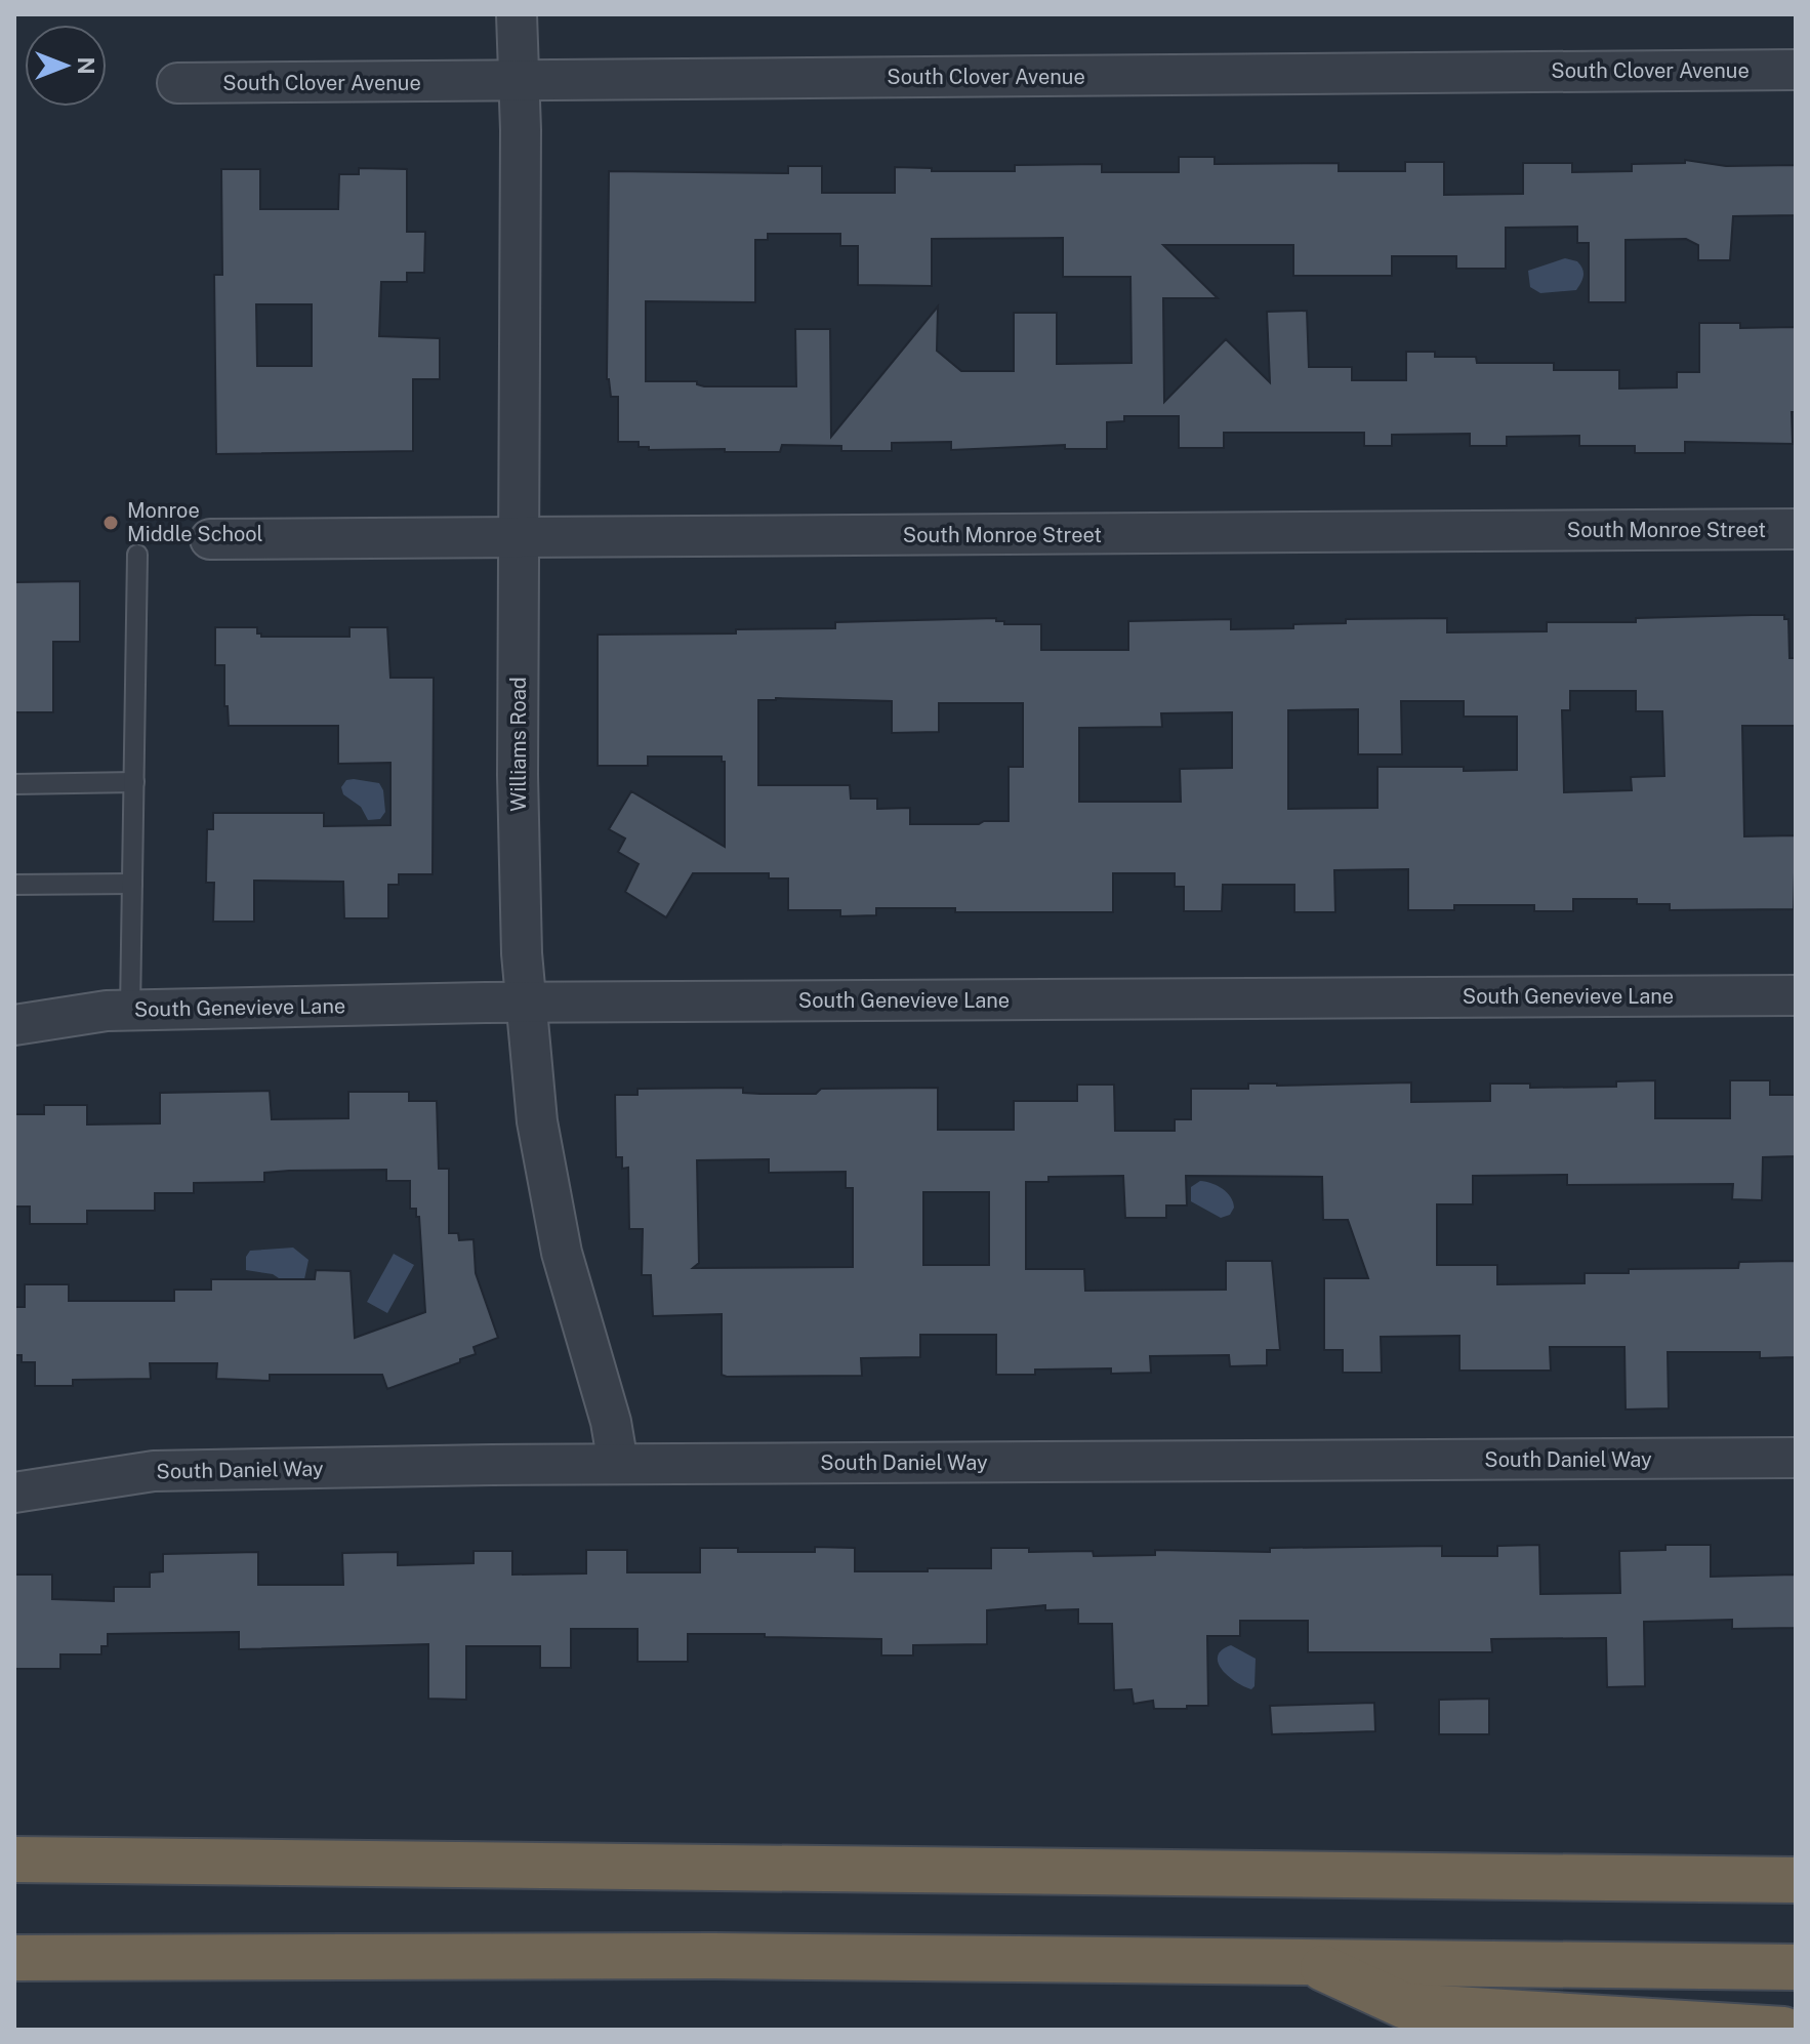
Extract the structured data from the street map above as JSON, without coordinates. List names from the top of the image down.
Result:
{
  "streets": {
    "street": [
      "South Clover Avenue",
      "South Monroe Street",
      "Williams Road",
      "South Genevieve Lane",
      "South Daniel Way"
    ]
  },
  "crossings": [
    ["South Clover Avenue", "Williams Road"],
    ["South Monroe Street", "Williams Road"],
    ["Williams Road", "South Genevieve Lane"],
    ["Williams Road", "South Daniel Way"]
  ],
  "places": ["Monroe Middle School"],
  "north": "right"
}
